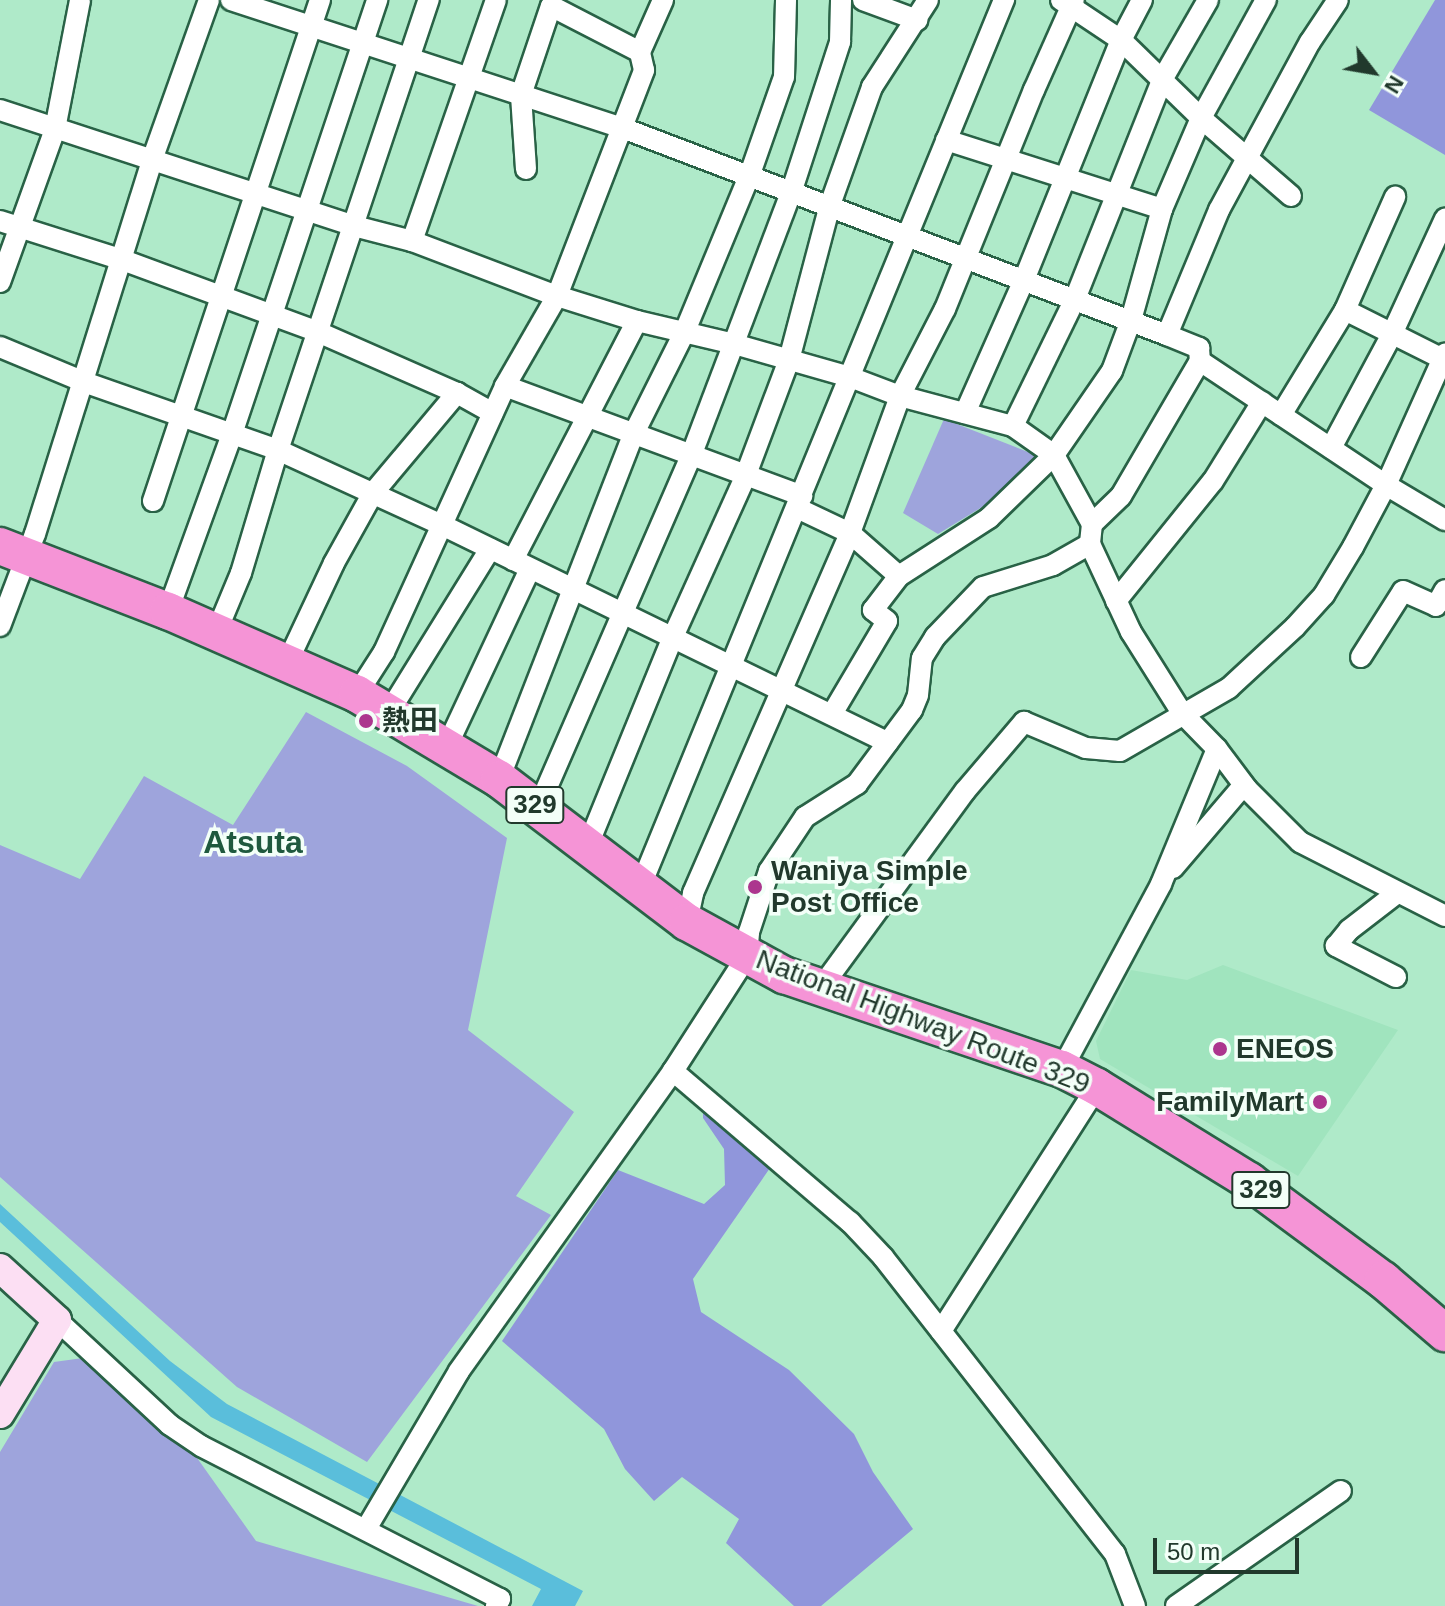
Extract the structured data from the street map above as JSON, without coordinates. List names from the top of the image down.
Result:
{
  "streets": {
    "highway": ["329", "National Highway Route 329"]
  },
  "districts": ["Atsuta"],
  "places": [
    "熱田",
    "Waniya Simple Post Office",
    "ENEOS",
    "FamilyMart"
  ],
  "scale_bar": "50 m",
  "north": "bottom right"
}
